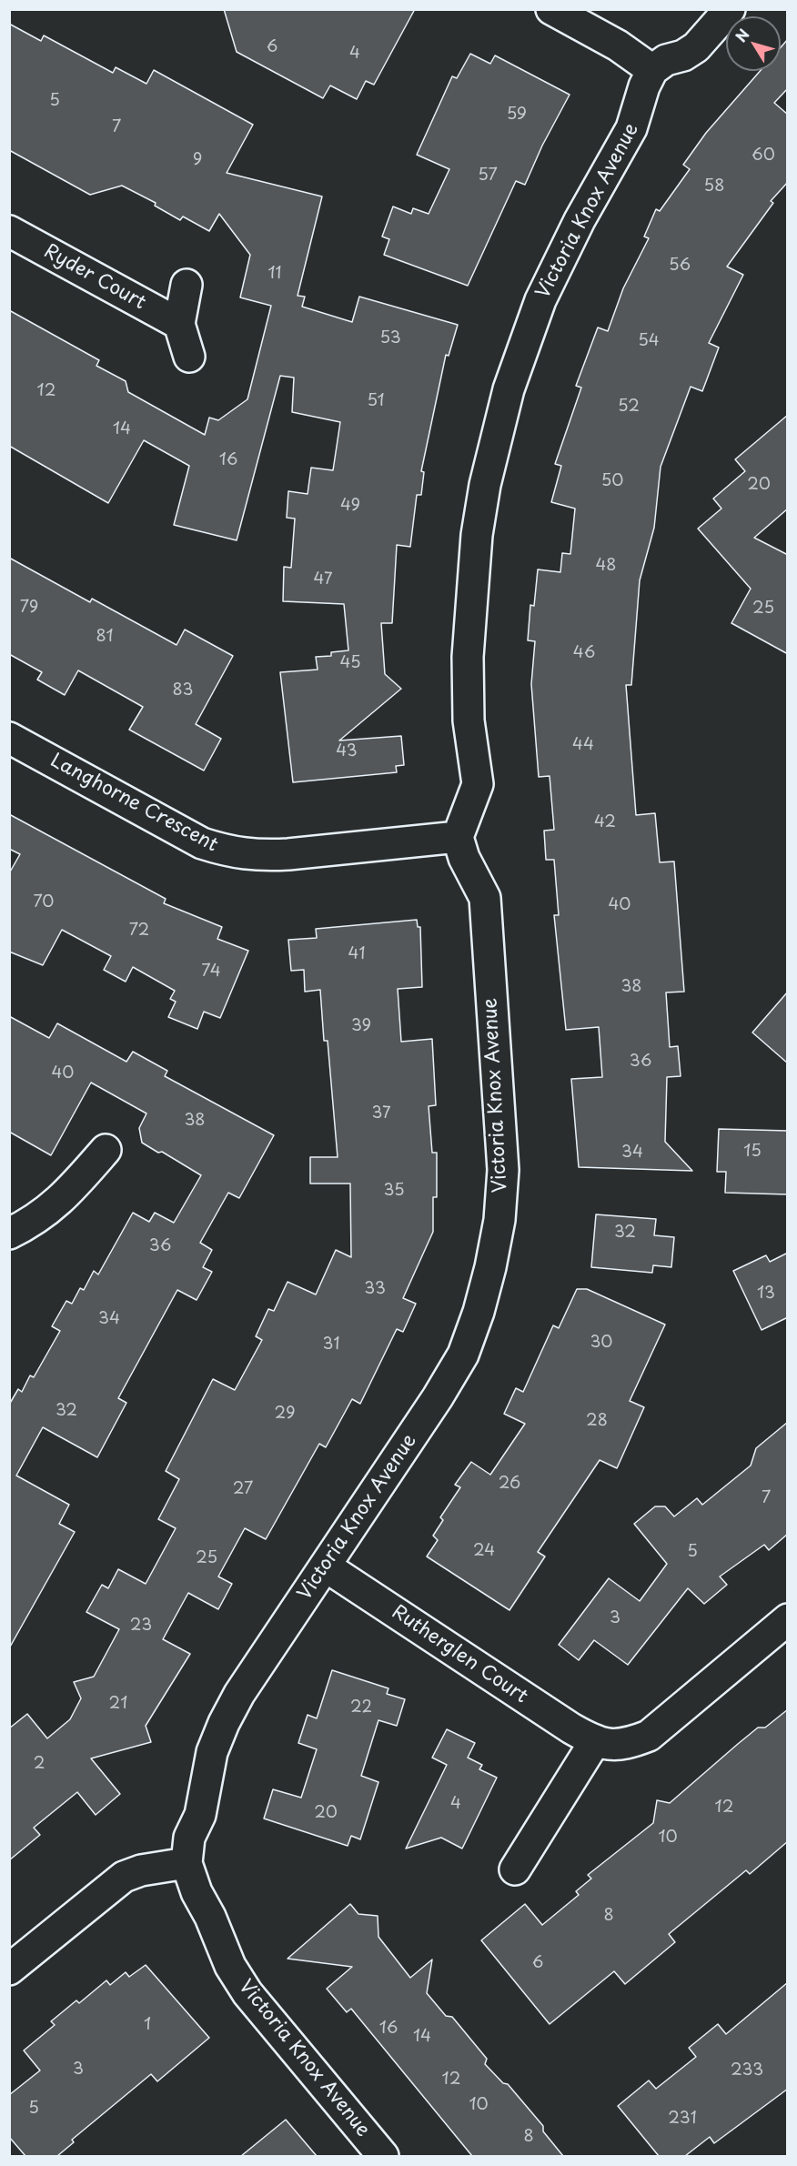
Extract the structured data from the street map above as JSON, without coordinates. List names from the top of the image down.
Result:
{
  "streets": {
    "street": [
      "Victoria Knox Avenue",
      "Ryder Court",
      "Langhorne Crescent",
      "Rutherglen Court"
    ]
  },
  "crossings": [
    ["Victoria Knox Avenue", "Langhorne Crescent"],
    ["Victoria Knox Avenue", "Rutherglen Court"]
  ],
  "house_numbers": [
    "6",
    "4",
    "5",
    "59",
    "7",
    "60",
    "9",
    "57",
    "58",
    "56",
    "11",
    "53",
    "54",
    "12",
    "51",
    "52",
    "14",
    "16",
    "50",
    "20",
    "49",
    "48",
    "47",
    "79",
    "25",
    "81",
    "46",
    "45",
    "83",
    "44",
    "43",
    "42",
    "70",
    "40",
    "72",
    "41",
    "74",
    "38",
    "39",
    "36",
    "40",
    "37",
    "38",
    "15",
    "34",
    "35",
    "32",
    "36",
    "33",
    "13",
    "34",
    "30",
    "31",
    "32",
    "29",
    "28",
    "26",
    "27",
    "7",
    "24",
    "5",
    "25",
    "3",
    "23",
    "21",
    "22",
    "2",
    "4",
    "12",
    "20",
    "10",
    "8",
    "6",
    "1",
    "16",
    "14",
    "3",
    "233",
    "12",
    "10",
    "5",
    "231",
    "8"
  ],
  "north": "top left"
}
